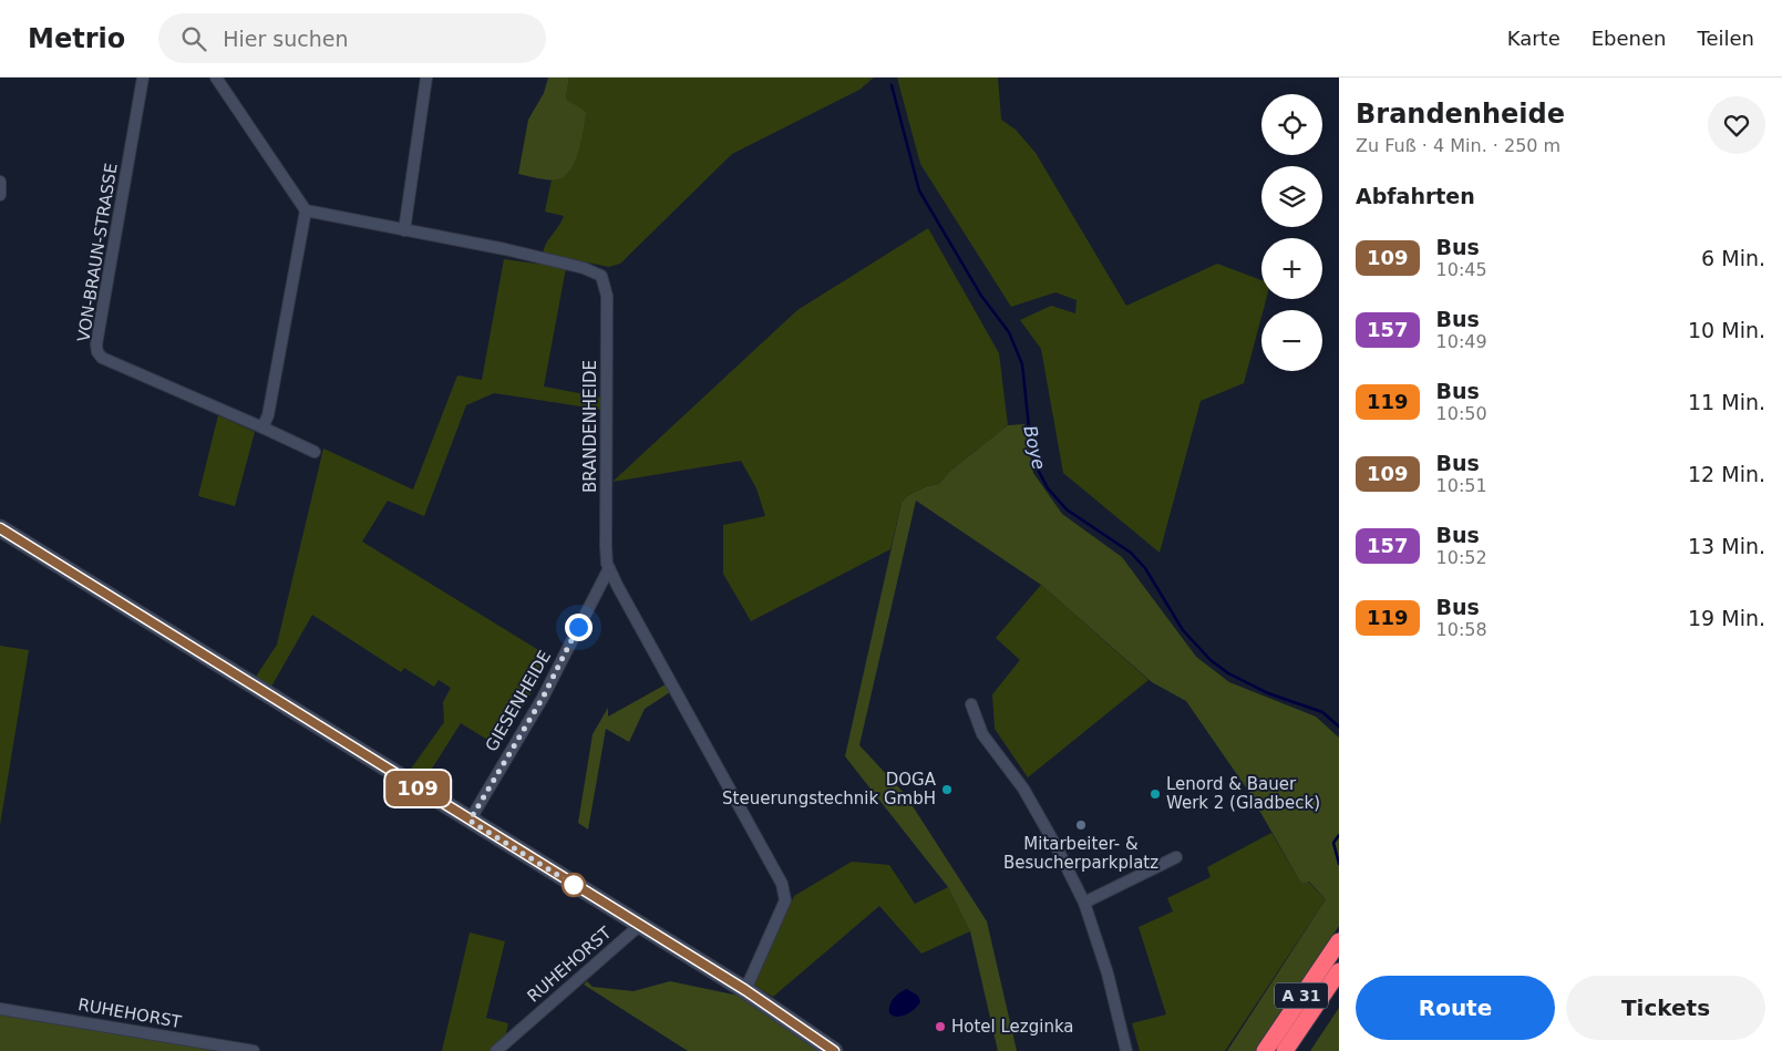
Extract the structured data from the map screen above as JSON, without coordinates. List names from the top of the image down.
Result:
{
  "streets": {
    "highway": ["A 31"],
    "street": [
      "VON-BRAUN-STRASSE",
      "BRANDENHEIDE",
      "GIESENHEIDE",
      "RUHEHORST"
    ]
  },
  "crossings": [
    ["BRANDENHEIDE", "GIESENHEIDE"]
  ],
  "water": ["Boye"],
  "places": [
    "DOGA Steuerungstechnik GmbH",
    "Lenord & Bauer Werk 2 (Gladbeck)",
    "Mitarbeiter- & Besucherparkplatz",
    "Hotel Lezginka"
  ],
  "lines": ["bus line 109"],
  "page": {
    "header": "Metrio",
    "search": "Hier suchen",
    "nav": ["Karte", "Ebenen", "Teilen"],
    "on_map": "109",
    "heading": [
      ["Brandenheide", "Zu Fuß · 4 Min. · 250 m"],
      "Abfahrten"
    ],
    "map_buttons": ["+", "−"],
    "list": [
      {
        "mark": "109",
        "name": "Bus",
        "note": "10:45",
        "value": "6 Min."
      },
      {
        "mark": "157",
        "name": "Bus",
        "note": "10:49",
        "value": "10 Min."
      },
      {
        "mark": "119",
        "name": "Bus",
        "note": "10:50",
        "value": "11 Min."
      },
      {
        "mark": "109",
        "name": "Bus",
        "note": "10:51",
        "value": "12 Min."
      },
      {
        "mark": "157",
        "name": "Bus",
        "note": "10:52",
        "value": "13 Min."
      },
      {
        "mark": "119",
        "name": "Bus",
        "note": "10:58",
        "value": "19 Min."
      }
    ],
    "buttons": ["Route", "Tickets"]
  }
}
